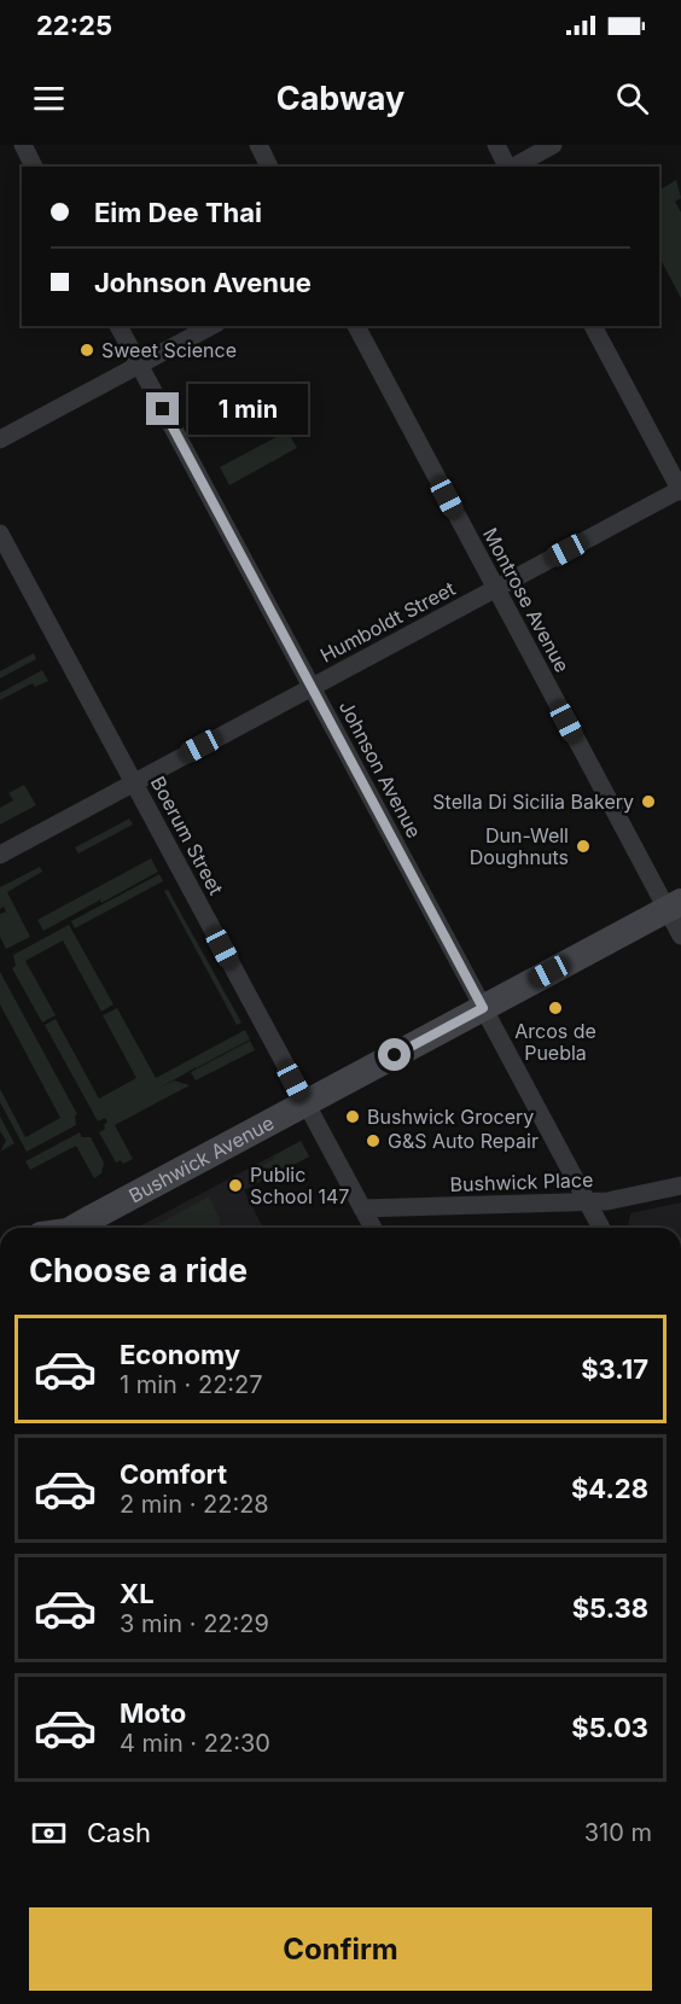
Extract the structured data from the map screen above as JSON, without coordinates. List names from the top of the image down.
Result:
{
  "streets": {
    "main road": ["Bushwick Avenue"],
    "street": [
      "Montrose Avenue",
      "Humboldt Street",
      "Johnson Avenue",
      "Boerum Street",
      "Bushwick Place"
    ]
  },
  "crossings": [
    ["Montrose Avenue", "Humboldt Street"],
    ["Montrose Avenue", "Bushwick Avenue"],
    ["Humboldt Street", "Johnson Avenue"],
    ["Humboldt Street", "Boerum Street"],
    ["Johnson Avenue", "Bushwick Avenue"],
    ["Johnson Avenue", "Bushwick Place"],
    ["Boerum Street", "Bushwick Avenue"],
    ["Boerum Street", "Bushwick Place"]
  ],
  "places": [
    "Sweet Science",
    "Stella Di Sicilia Bakery",
    "Dun-Well Doughnuts",
    "Arcos de Puebla",
    "Bushwick Grocery",
    "G&S Auto Repair",
    "Public School 147"
  ],
  "page": {
    "status": "22:25",
    "header": "Cabway",
    "banner": ["Eim Dee Thai", "Johnson Avenue"],
    "bubble": "1 min",
    "heading": "Choose a ride",
    "list": [
      {
        "name": "Economy",
        "note": "1 min · 22:27",
        "value": "$3.17"
      },
      {
        "name": "Comfort",
        "note": "2 min · 22:28",
        "value": "$4.28"
      },
      {
        "name": "XL",
        "note": "3 min · 22:29",
        "value": "$5.38"
      },
      {
        "name": "Moto",
        "note": "4 min · 22:30",
        "value": "$5.03"
      }
    ],
    "pay": ["Cash", "310 m"],
    "buttons": "Confirm"
  }
}
